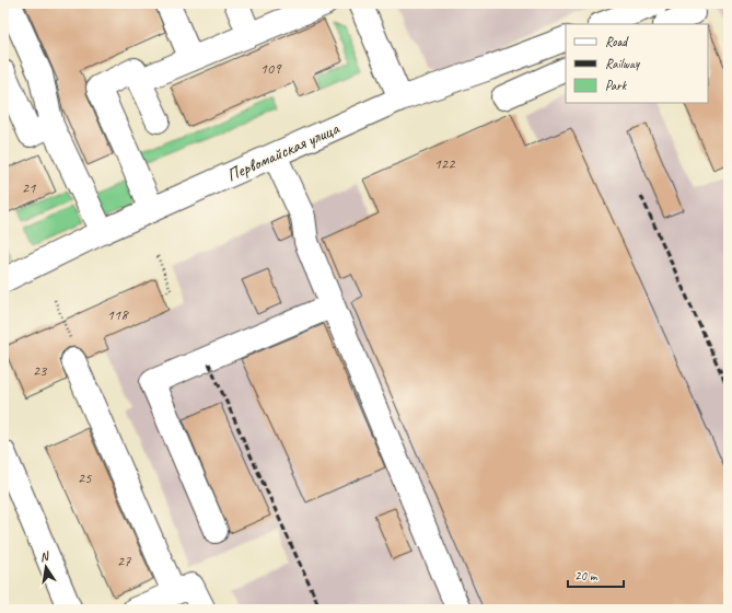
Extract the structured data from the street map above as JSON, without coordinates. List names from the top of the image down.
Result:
{
  "streets": {
    "street": ["Первомайская улица"]
  },
  "house_numbers": [
    "109",
    "122",
    "21",
    "118",
    "23",
    "25",
    "27"
  ],
  "legend": ["Road", "Railway", "Park"],
  "scale_bar": "20 m",
  "north": "top"
}
